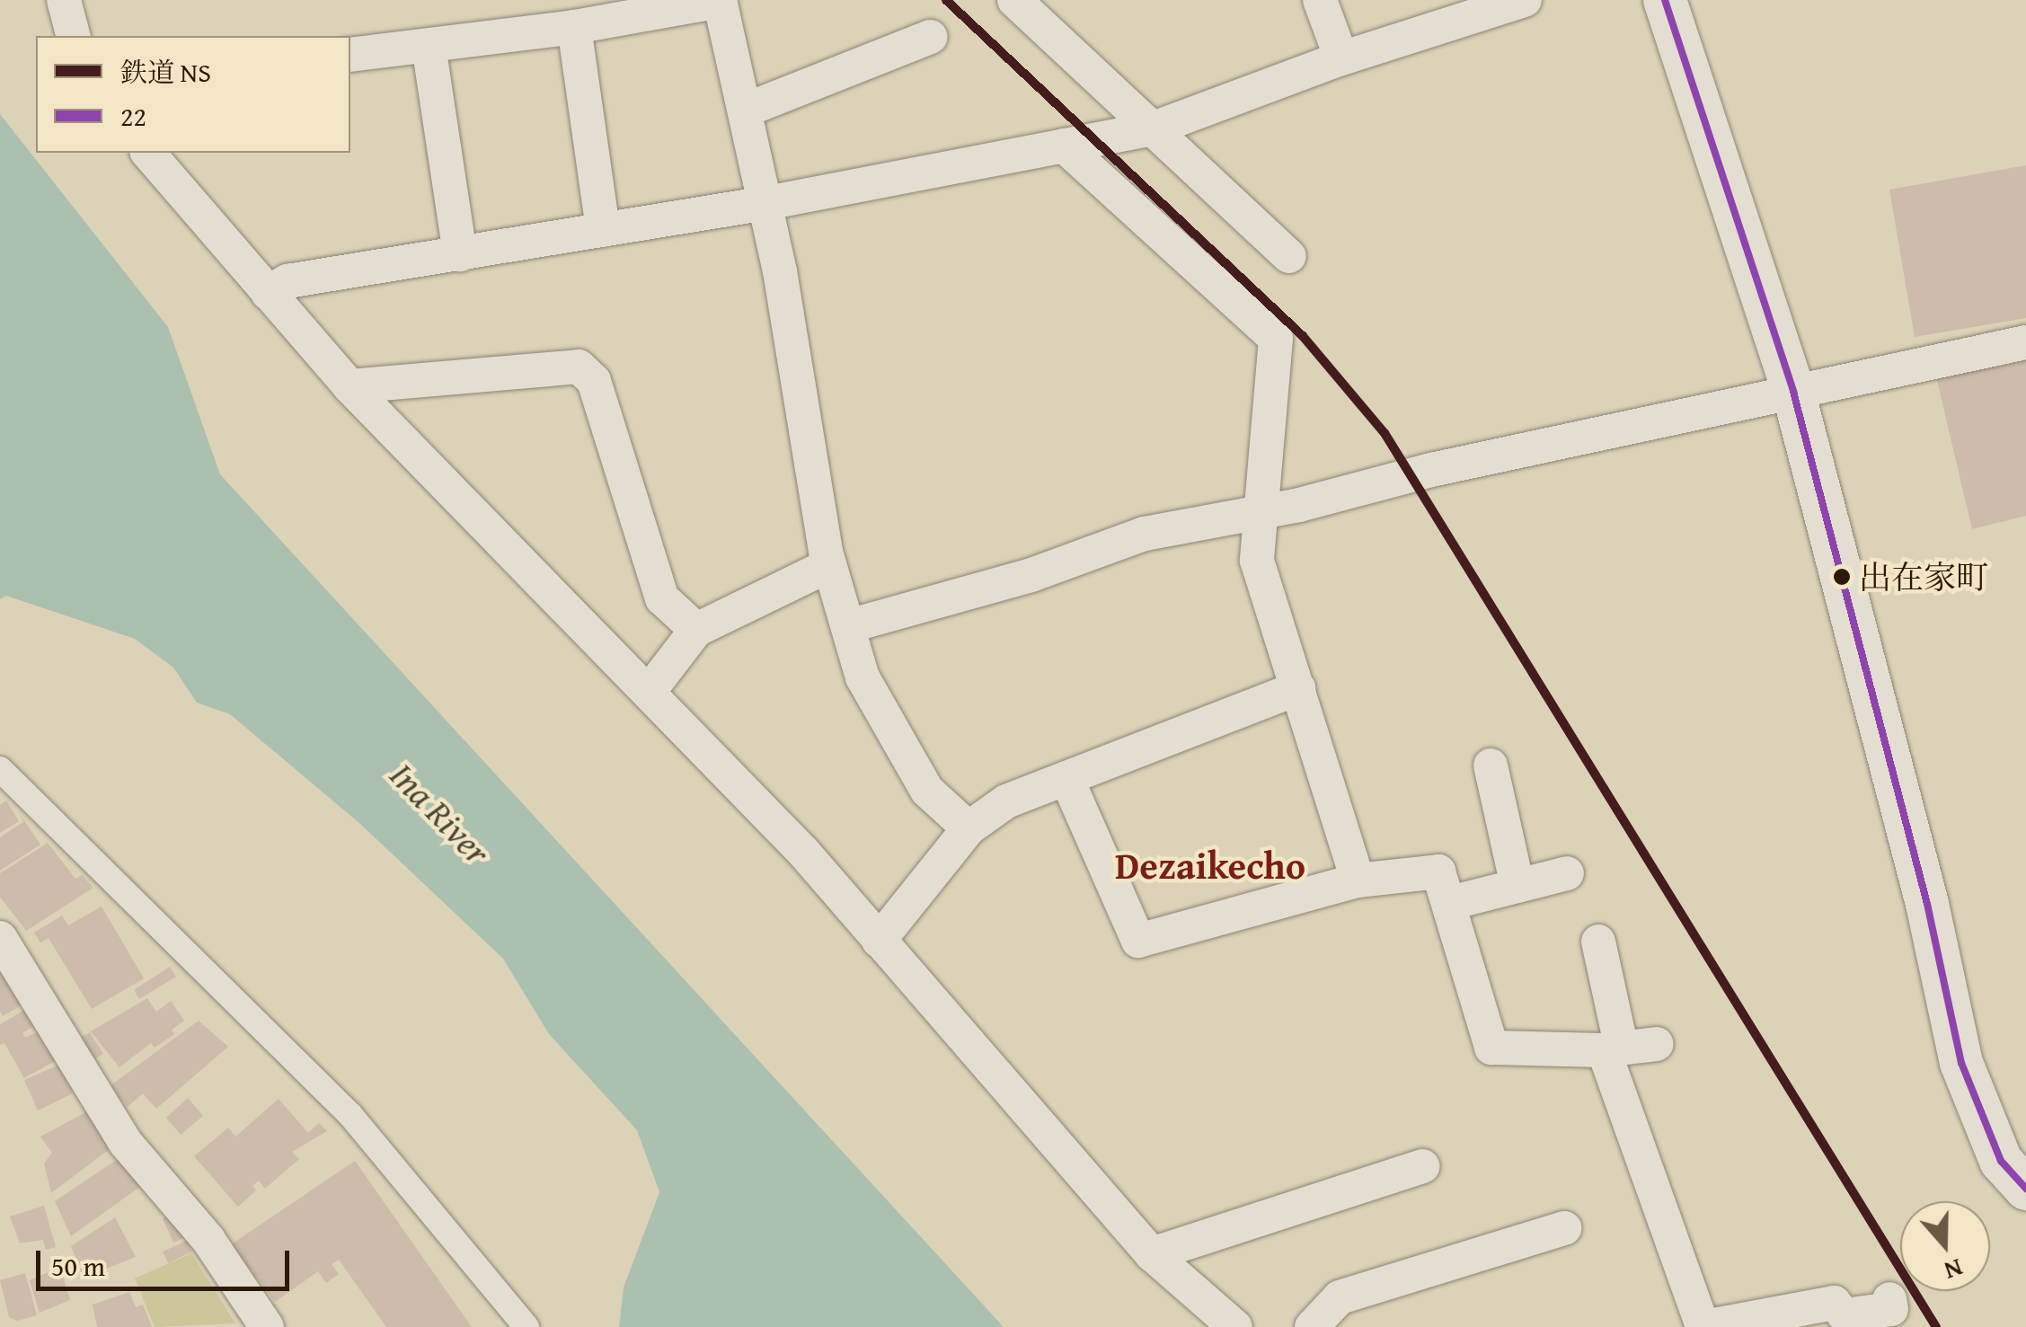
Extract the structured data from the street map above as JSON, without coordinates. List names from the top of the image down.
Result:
{
  "districts": ["Dezaikecho"],
  "water": ["Ina River"],
  "places": ["出在家町"],
  "lines": ["rail line NS", "transit line 22"],
  "legend": ["鉄道 NS", "22"],
  "scale_bar": "50 m",
  "north": "bottom"
}
